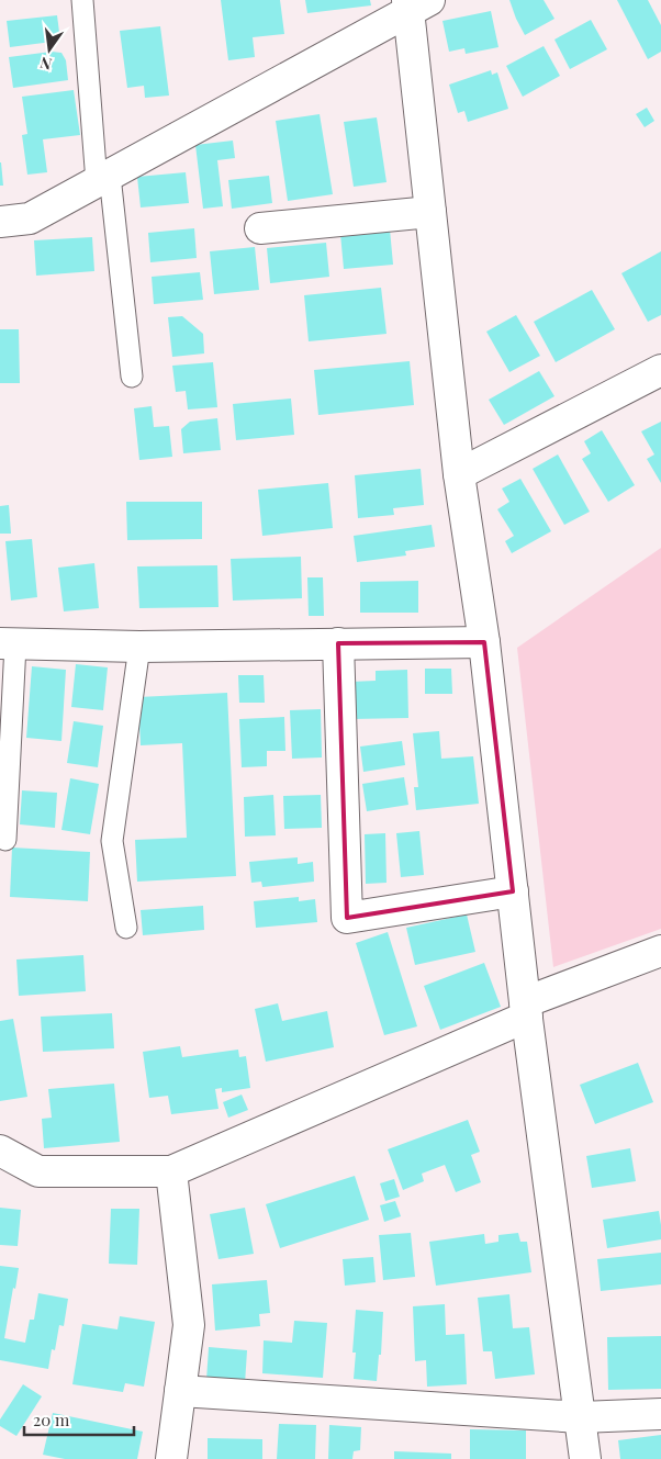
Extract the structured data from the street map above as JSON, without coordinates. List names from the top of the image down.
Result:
{
  "scale_bar": "20 m",
  "north": "bottom"
}
